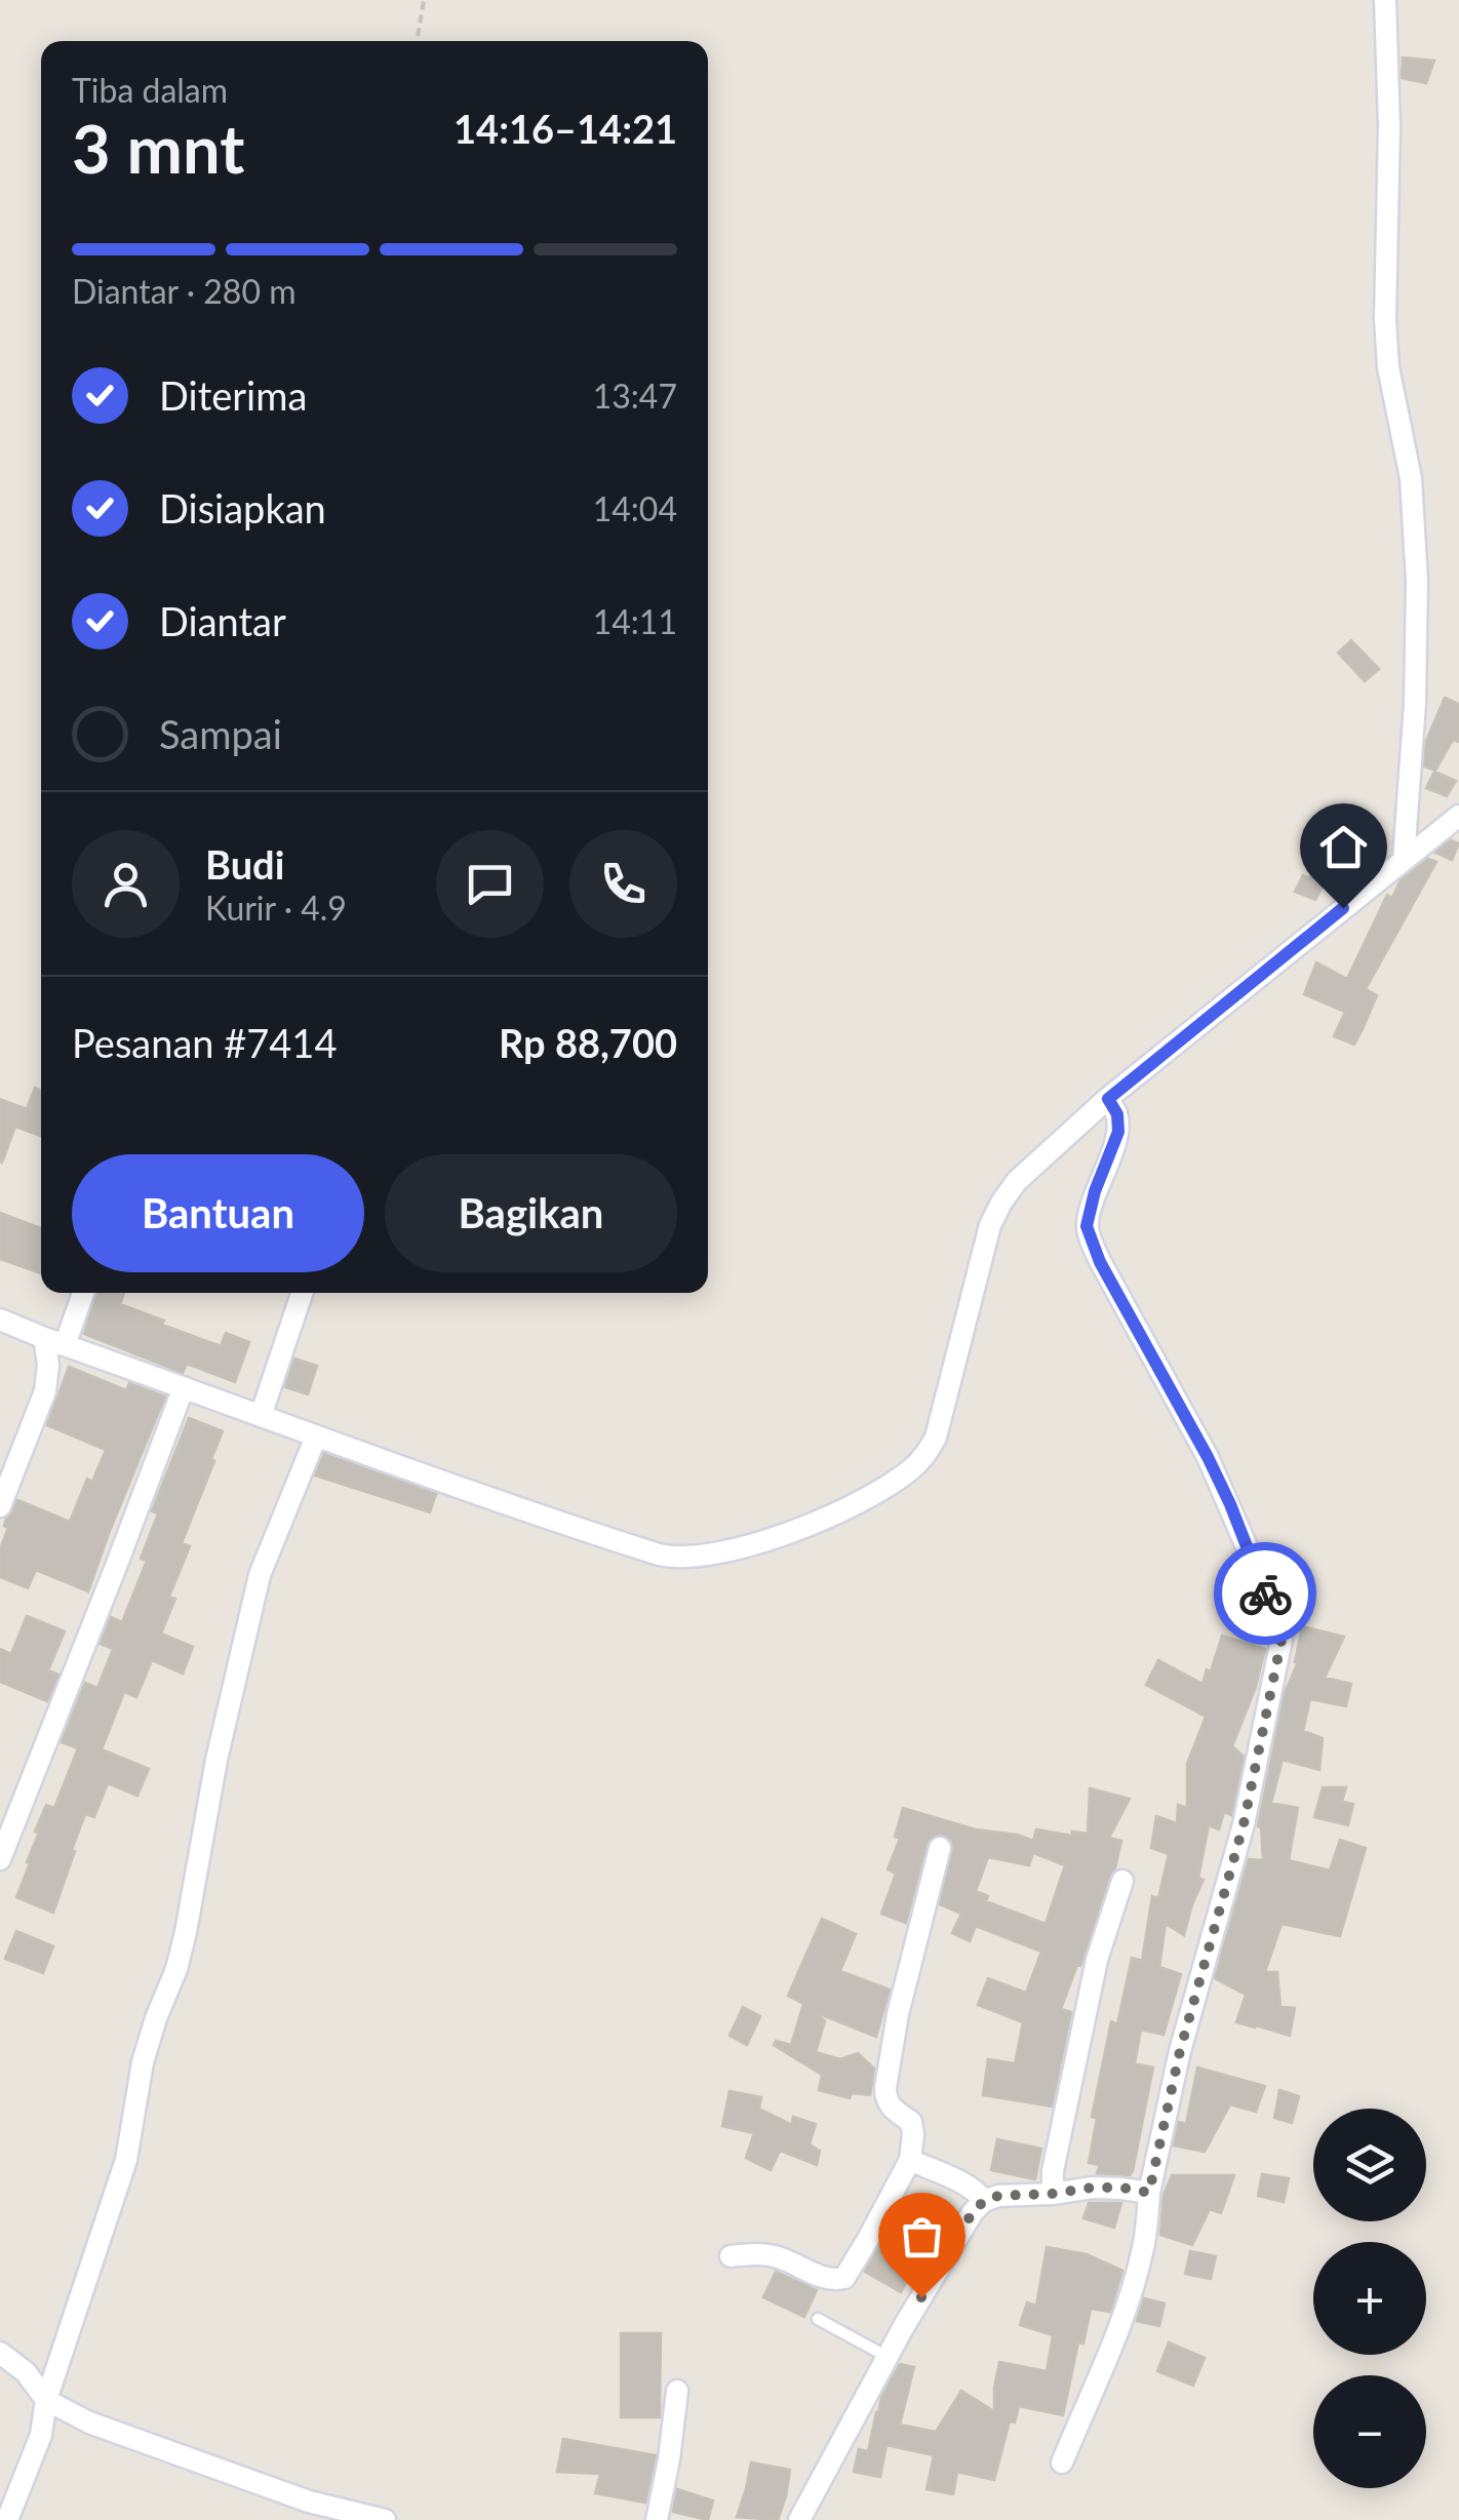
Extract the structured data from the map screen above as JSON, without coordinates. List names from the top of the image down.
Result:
{
  "page": {
    "heading": ["3 mnt", "Tiba dalam", "14:16–14:21"],
    "panel": [
      "Budi",
      "Kurir · 4.9",
      "Pesanan #7414",
      "Rp 88,700"
    ],
    "bar": "Diantar · 280 m",
    "list": [
      ["Diterima", "13:47"],
      ["Disiapkan", "14:04"],
      ["Diantar", "14:11"],
      "Sampai"
    ],
    "buttons": ["Bantuan", "Bagikan"],
    "map_buttons": ["+", "−"]
  }
}
